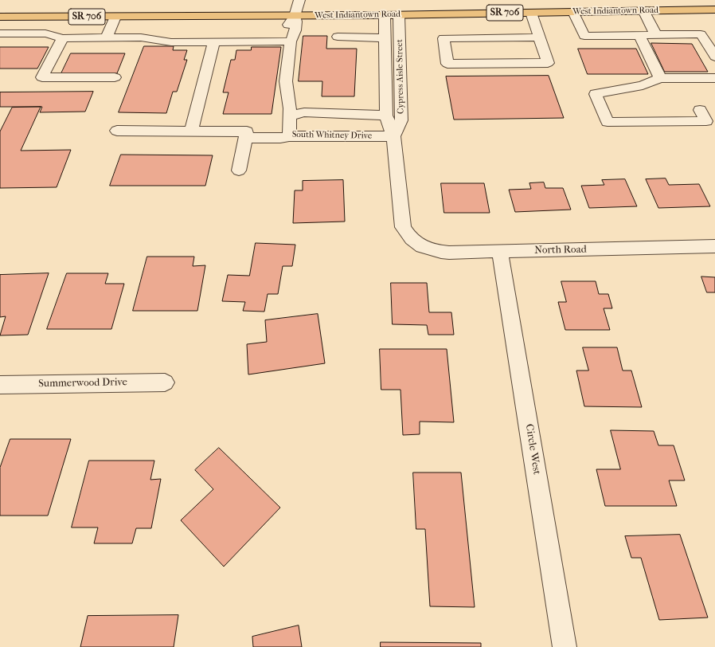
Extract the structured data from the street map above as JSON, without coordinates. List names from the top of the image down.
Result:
{
  "streets": {
    "main road": ["West Indiantown Road", "SR 706"],
    "street": [
      "Cypress Aisle Street",
      "South Whitney Drive",
      "North Road",
      "Summerwood Drive",
      "Circle West"
    ]
  },
  "crossings": [
    ["West Indiantown Road", "Cypress Aisle Street"],
    ["West Indiantown Road", "South Whitney Drive"],
    ["Cypress Aisle Street", "South Whitney Drive"],
    ["Cypress Aisle Street", "North Road"],
    ["North Road", "Circle West"]
  ]
}
